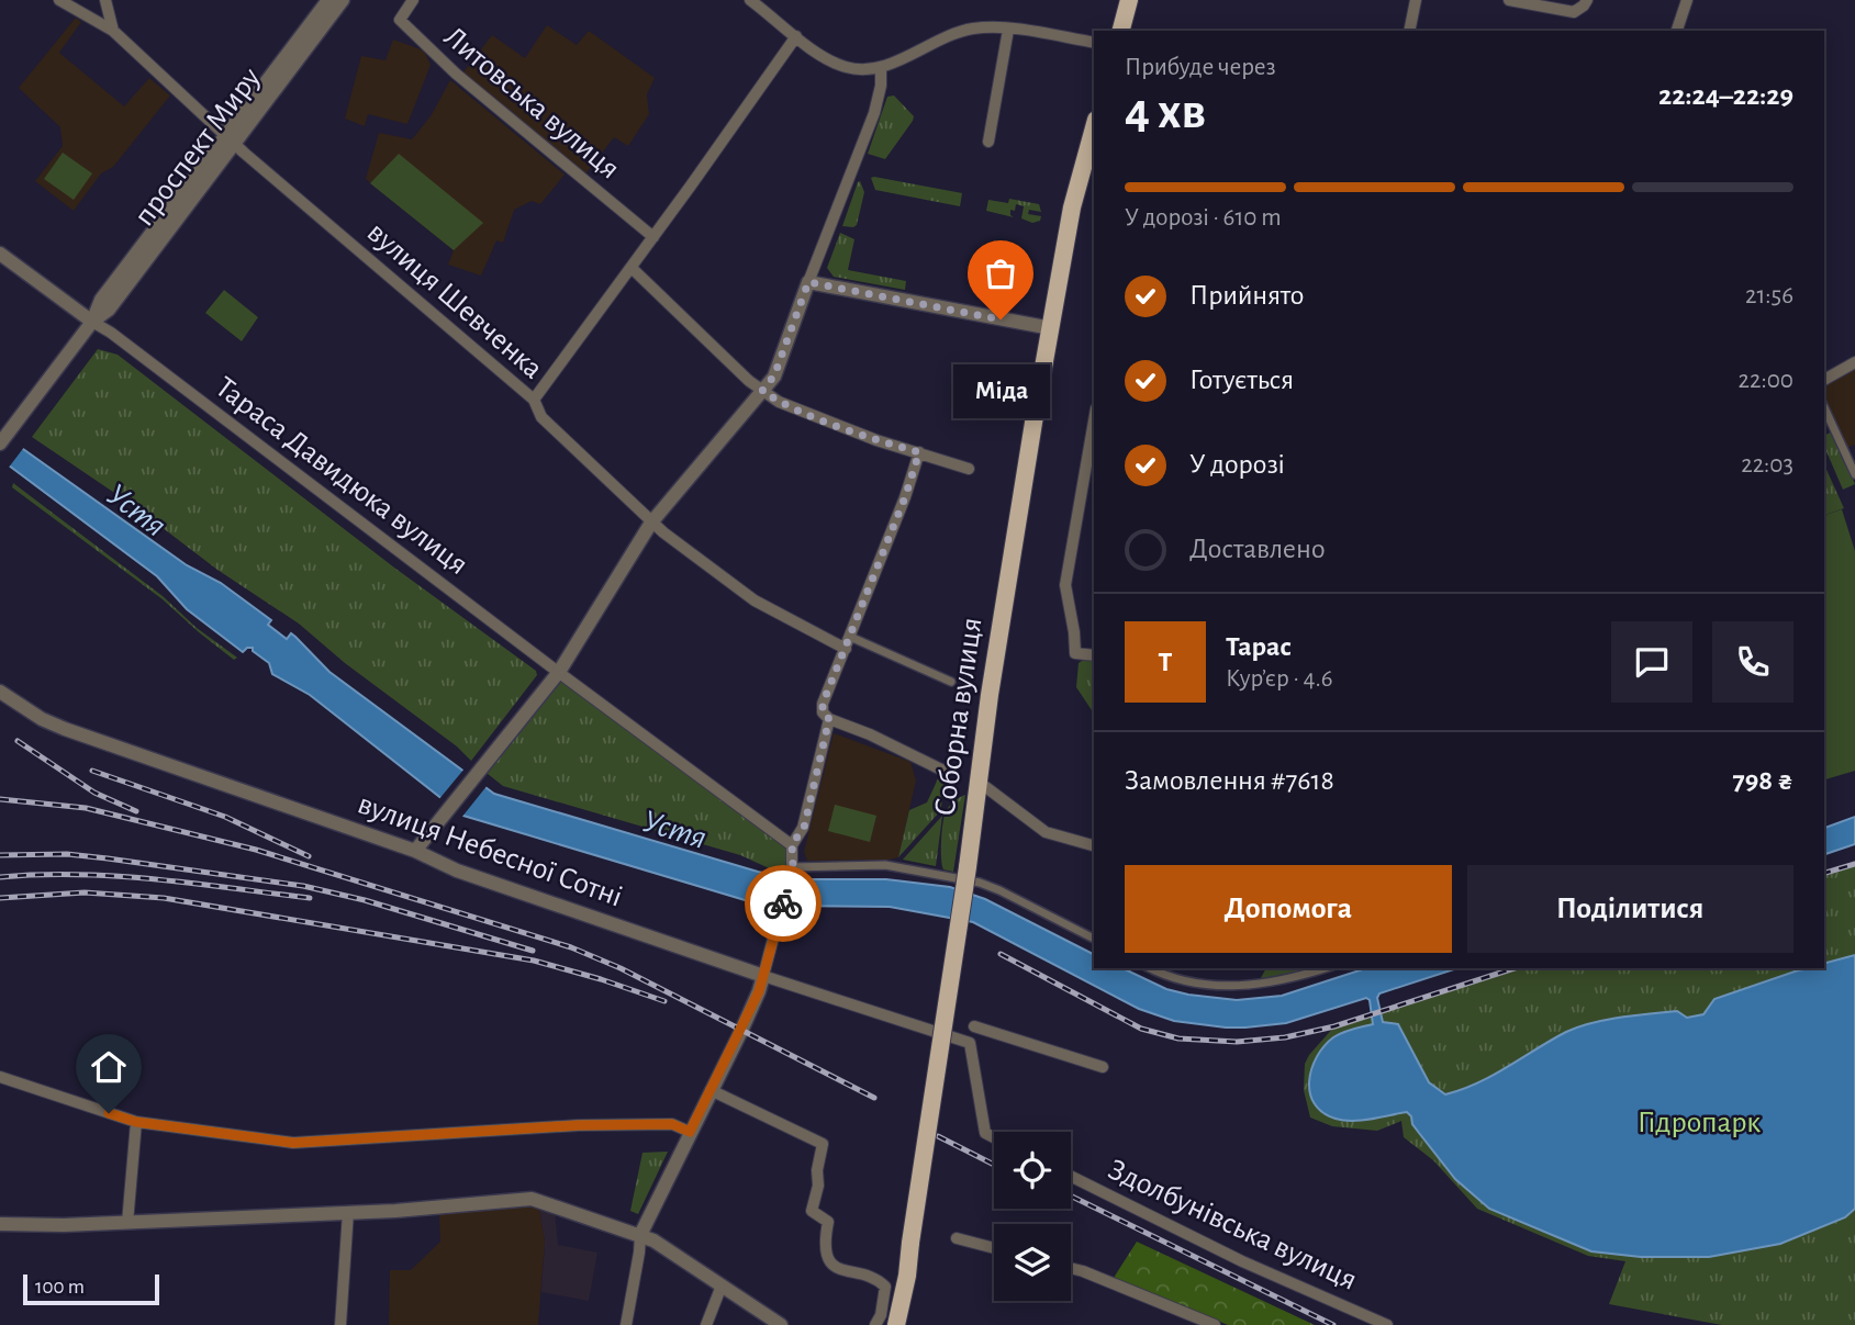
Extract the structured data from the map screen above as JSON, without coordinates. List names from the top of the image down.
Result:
{
  "streets": {
    "main road": ["Соборна вулиця"],
    "street": [
      "Литовська вулиця",
      "проспект Миру",
      "вулиця Шевченка",
      "Тараса Давидюка вулиця",
      "вулиця Небесної Сотні",
      "Здолбунівська вулиця"
    ]
  },
  "crossings": [
    ["проспект Миру", "вулиця Шевченка"],
    ["проспект Миру", "Тараса Давидюка вулиця"]
  ],
  "water": ["Устя"],
  "parks": ["Гідропарк"],
  "places": ["Міда"],
  "scale_bar": "100 m",
  "page": {
    "heading": ["4 хв", "Прибуде через", "22:24–22:29"],
    "panel": [
      "Тарас",
      "Кур’єр · 4.6",
      "Замовлення #7618",
      "798 ₴"
    ],
    "bar": "У дорозі · 610 m",
    "list": [
      ["Прийнято", "21:56"],
      ["Готується", "22:00"],
      ["У дорозі", "22:03"],
      "Доставлено"
    ],
    "bubble": "Міда",
    "round": "Т",
    "buttons": ["Допомога", "Поділитися"],
    "scale": "100 m"
  }
}
